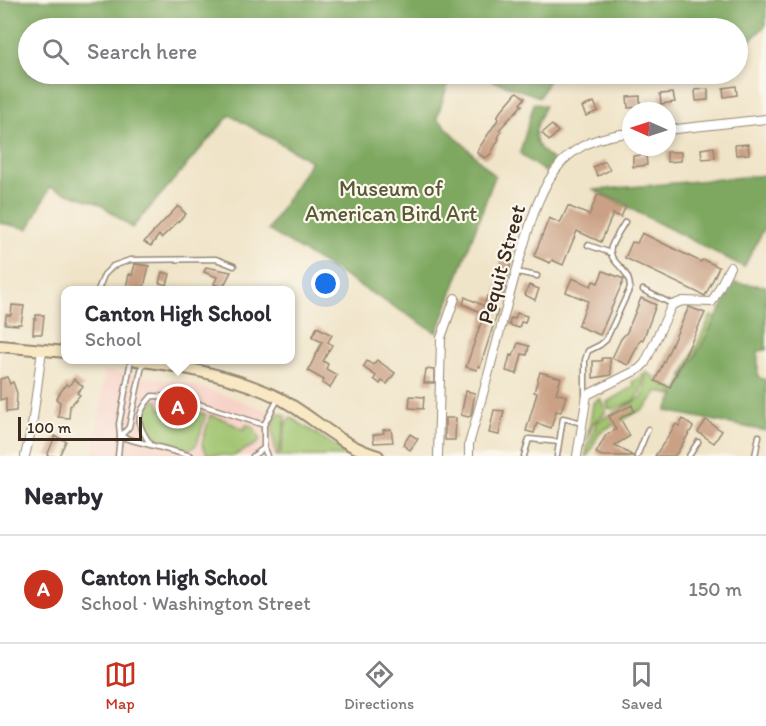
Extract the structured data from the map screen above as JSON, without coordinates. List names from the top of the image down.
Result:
{
  "streets": {
    "street": ["Pequit Street"]
  },
  "parks": ["Museum of American Bird Art"],
  "scale_bar": "100 m",
  "north": "left",
  "page": {
    "search": "Search here",
    "popup": ["Canton High School", "School"],
    "pins": "A",
    "scale": "100 m",
    "heading": "Nearby",
    "list": [
      {
        "mark": "A",
        "name": "Canton High School",
        "note": "School · Washington Street",
        "value": "150 m"
      }
    ],
    "nav": ["Map", "Directions", "Saved"]
  }
}
